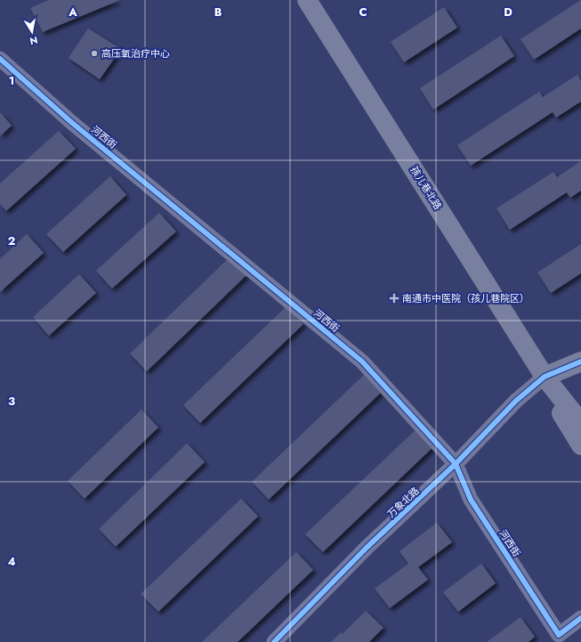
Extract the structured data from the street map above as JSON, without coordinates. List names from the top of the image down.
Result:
{
  "streets": {
    "main road": ["孩儿巷北路"],
    "street": ["河西街", "万象北路"]
  },
  "crossings": [
    ["河西街", "万象北路"],
    ["孩儿巷北路", "万象北路"]
  ],
  "places": {
    "other": ["高压氧治疗中心"],
    "health": ["南通市中医院（孩儿巷院区）"]
  },
  "north": "bottom",
  "grid": {
    "columns": [
      "A",
      "B",
      "C",
      "D"
    ],
    "rows": [
      "1",
      "2",
      "3",
      "4"
    ]
  }
}
